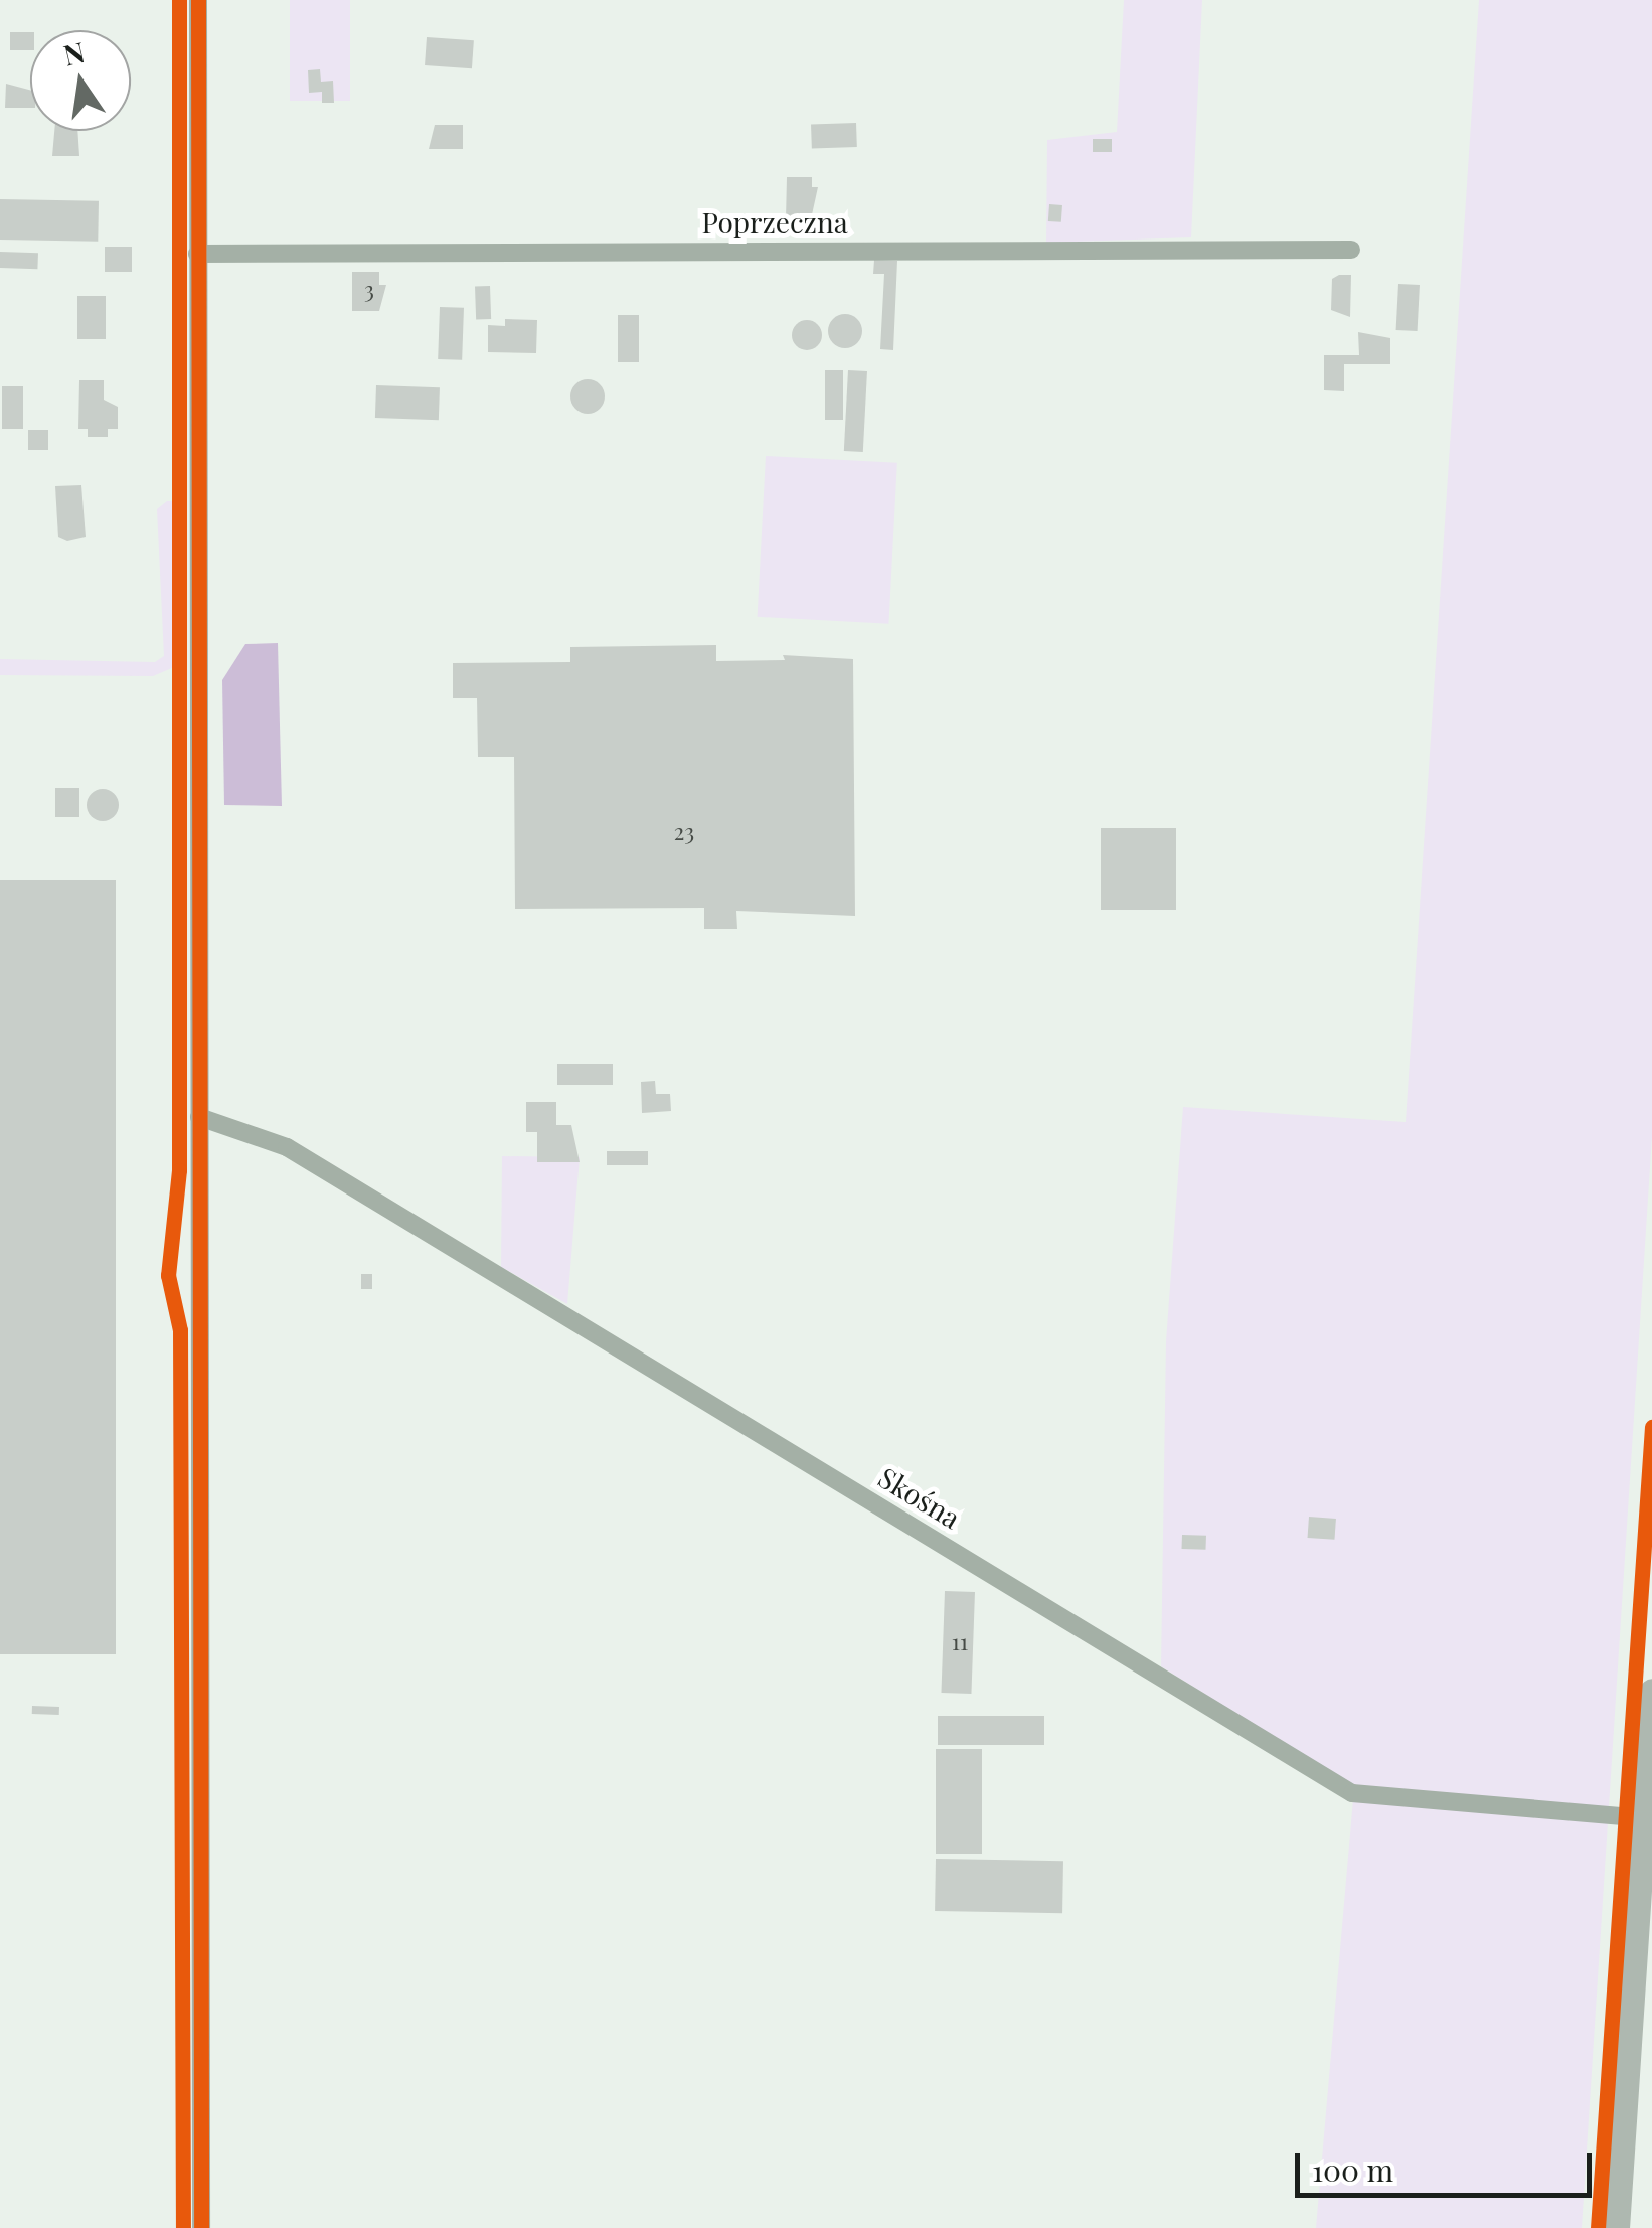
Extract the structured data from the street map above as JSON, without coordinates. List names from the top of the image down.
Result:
{
  "streets": {
    "street": ["Poprzeczna", "Skośna"]
  },
  "house_numbers": ["3", "23", "11"],
  "scale_bar": "100 m",
  "north": "top"
}
